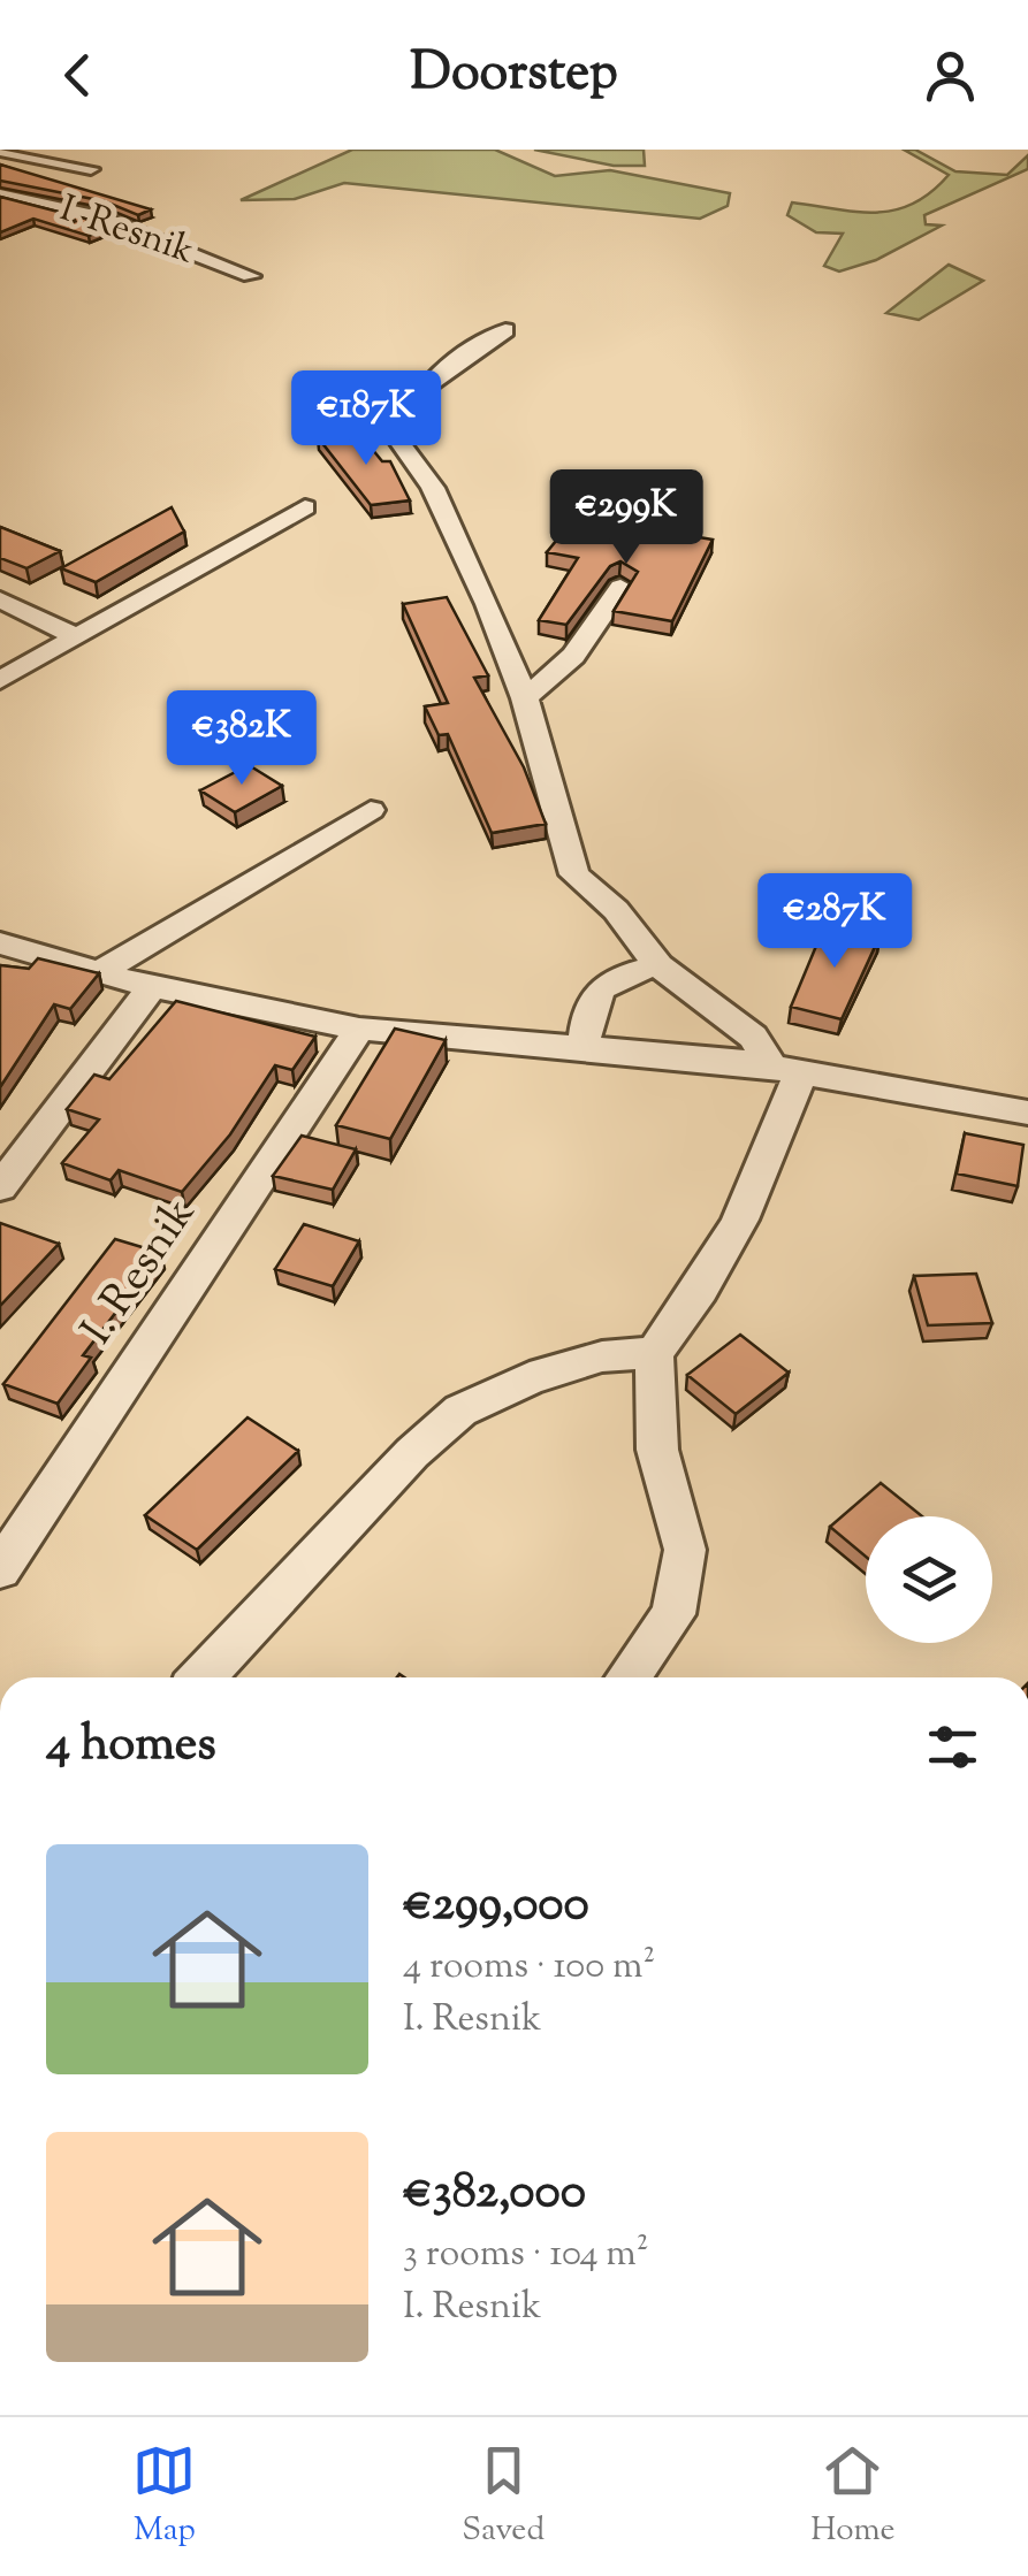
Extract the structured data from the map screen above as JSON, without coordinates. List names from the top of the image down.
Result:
{
  "streets": {
    "street": ["I. Resnik"]
  },
  "page": {
    "header": "Doorstep",
    "price": [
      "€187K",
      "€299K",
      "€382K",
      "€287K"
    ],
    "heading": "4 homes",
    "list": [
      {
        "name": "€299,000",
        "note": "4 rooms · 100 m² · I. Resnik"
      },
      {
        "name": "€382,000",
        "note": "3 rooms · 104 m² · I. Resnik"
      }
    ],
    "tabs": ["Map", "Saved", "Home"]
  }
}
